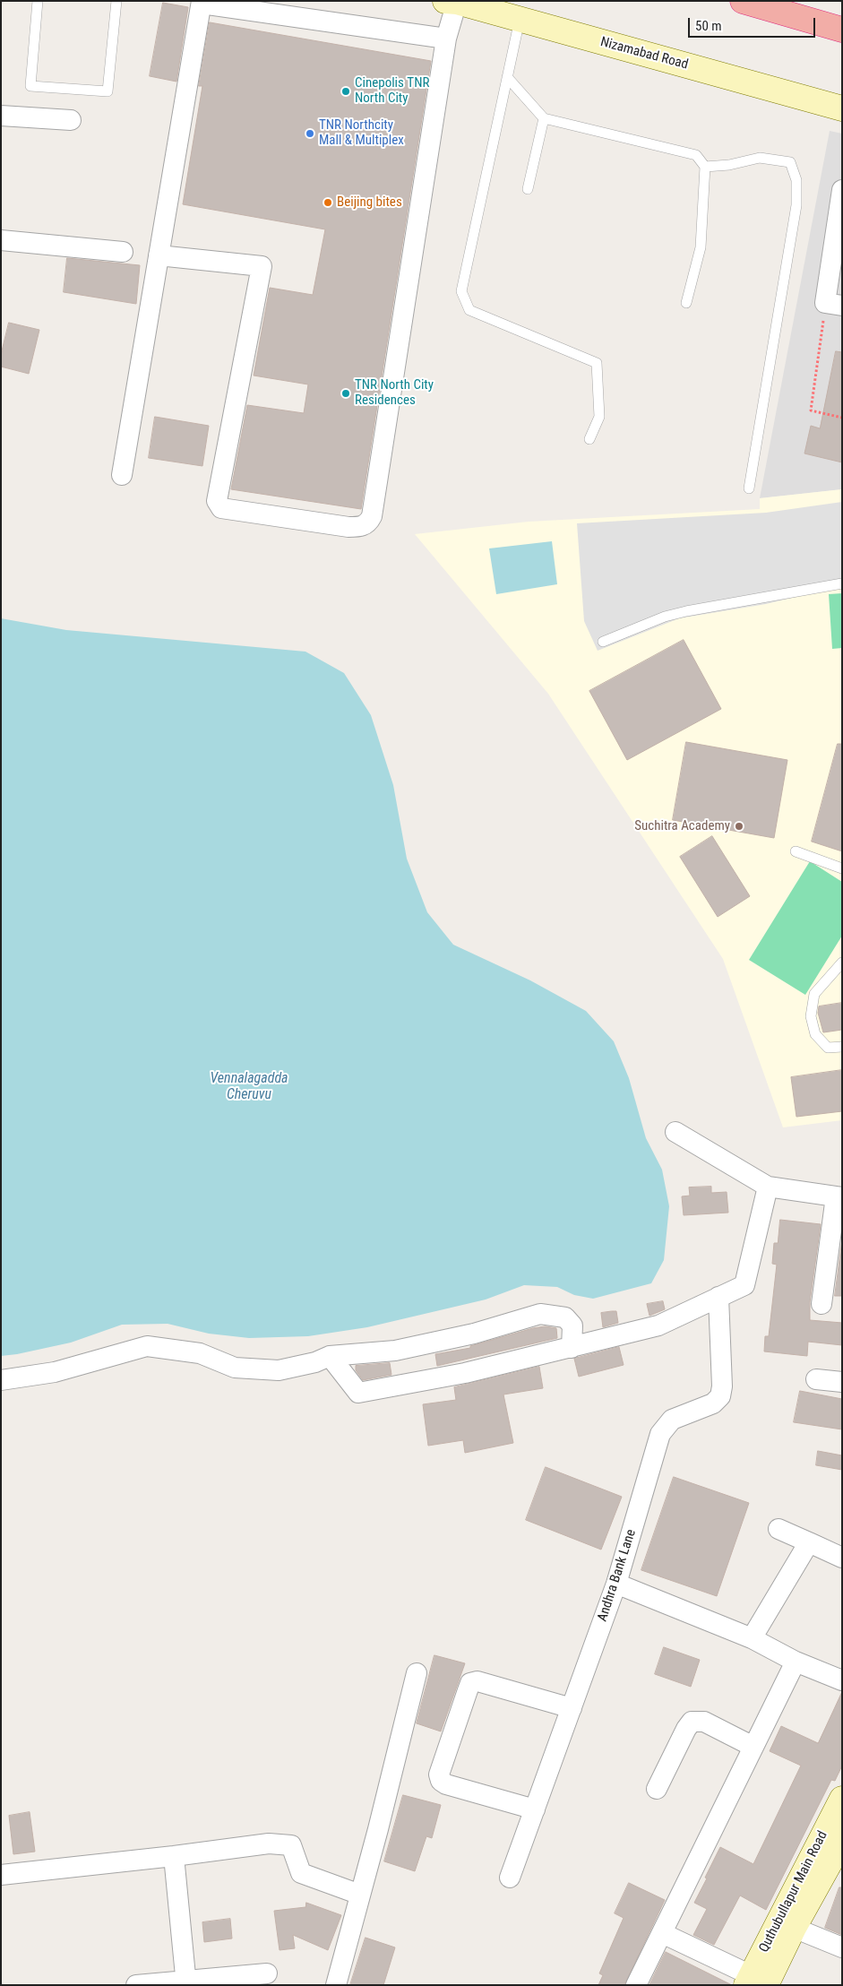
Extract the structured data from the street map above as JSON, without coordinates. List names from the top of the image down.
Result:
{
  "streets": {
    "main road": ["Nizamabad Road", "Quthubullapur Main Road"],
    "street": ["Andhra Bank Lane"]
  },
  "water": ["Vennalagadda Cheruvu"],
  "places": [
    "Cinepolis TNR North City",
    "TNR Northcity Mall & Multiplex",
    "Beijing bites",
    "TNR North City Residences",
    "Suchitra Academy"
  ],
  "scale_bar": "50 m"
}
